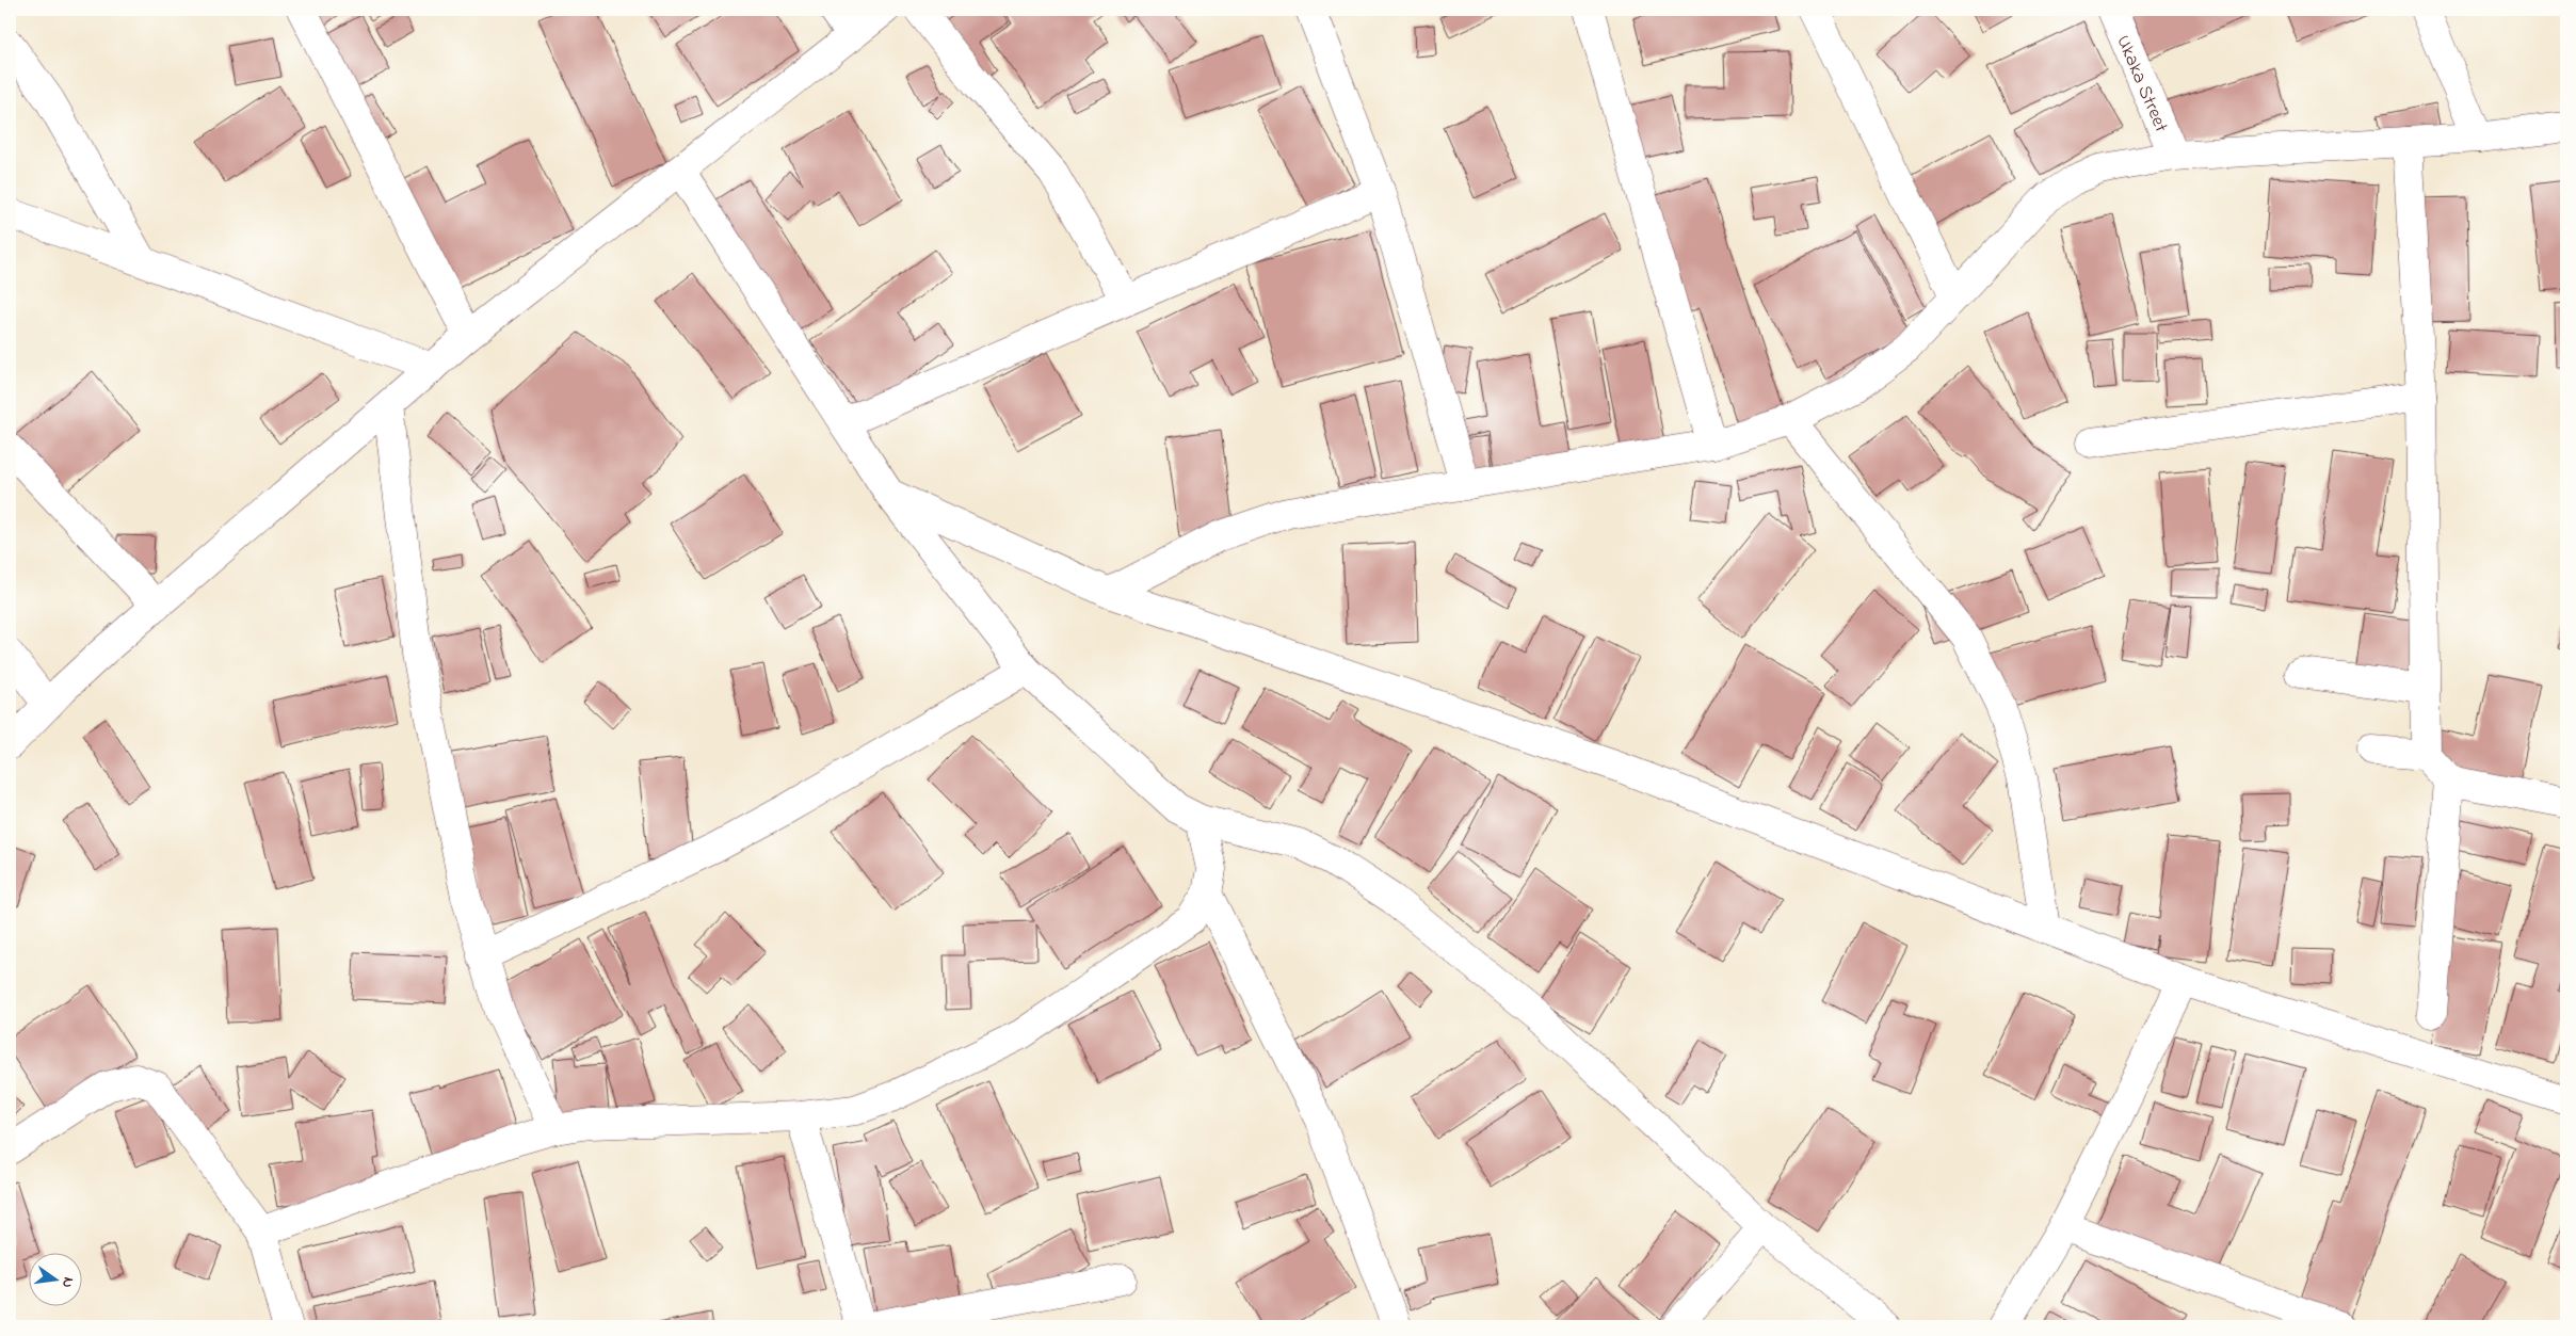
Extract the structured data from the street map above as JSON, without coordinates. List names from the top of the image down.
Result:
{
  "streets": {
    "street": ["Ukaka Street"]
  },
  "north": "right"
}
